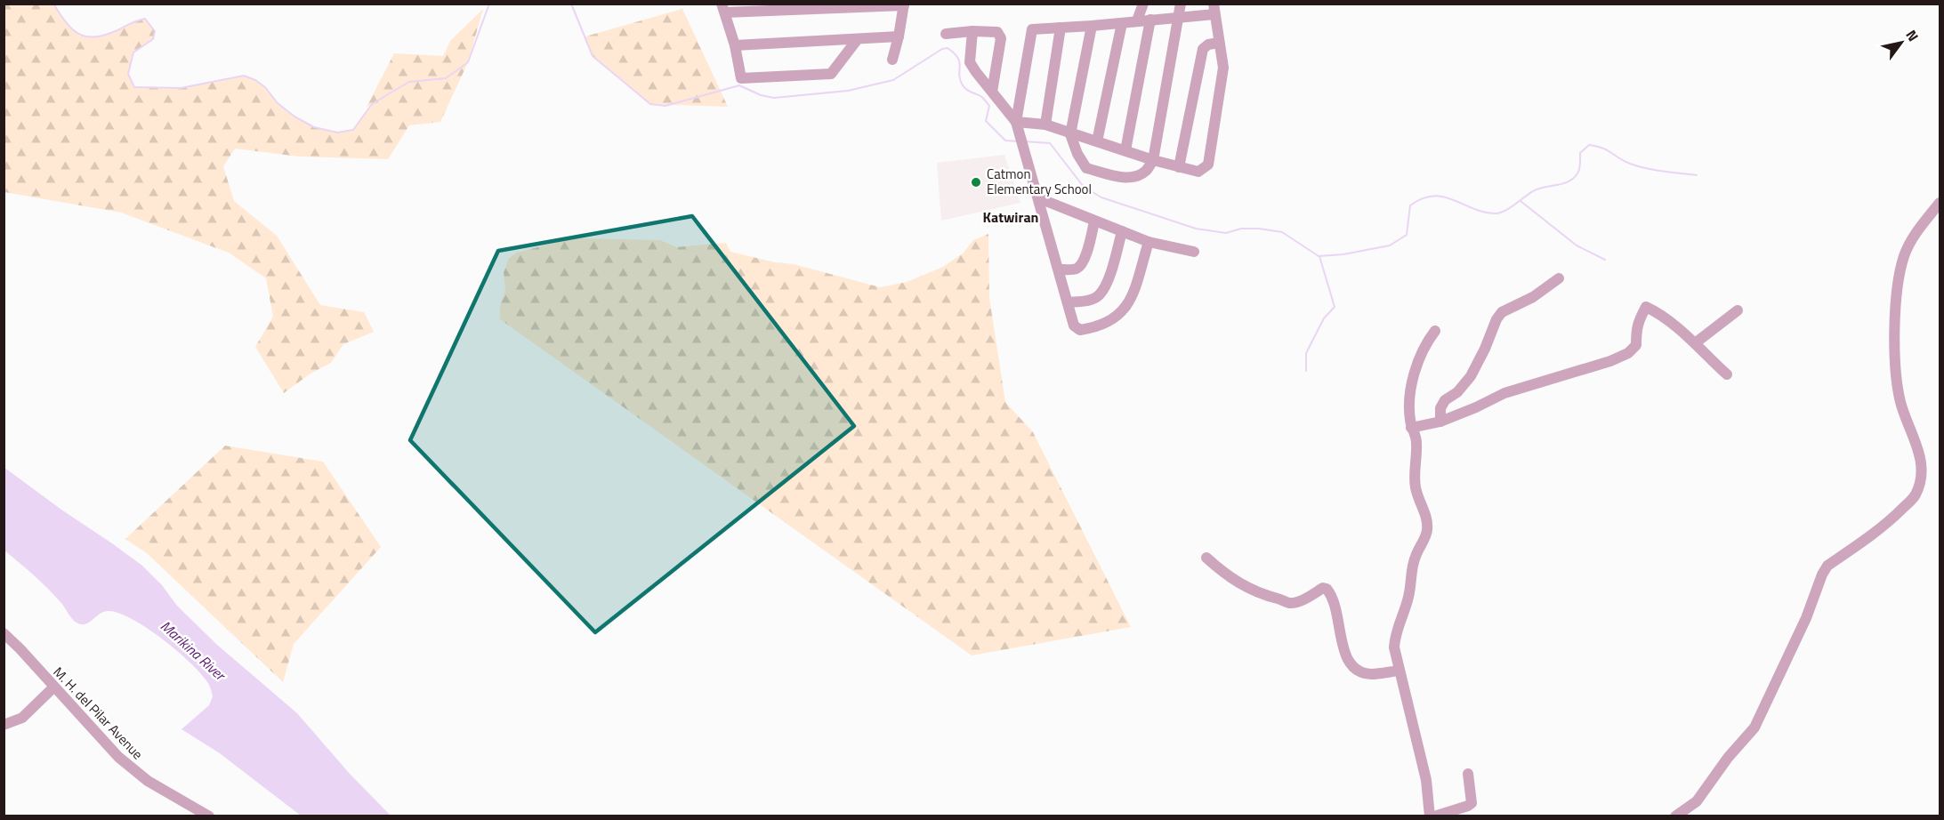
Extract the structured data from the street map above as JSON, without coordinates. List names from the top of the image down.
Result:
{
  "streets": {
    "street": ["M. H. del Pilar Avenue"]
  },
  "districts": ["Katwiran"],
  "water": ["Marikina River"],
  "places": ["Catmon Elementary School"],
  "north": "top right"
}
